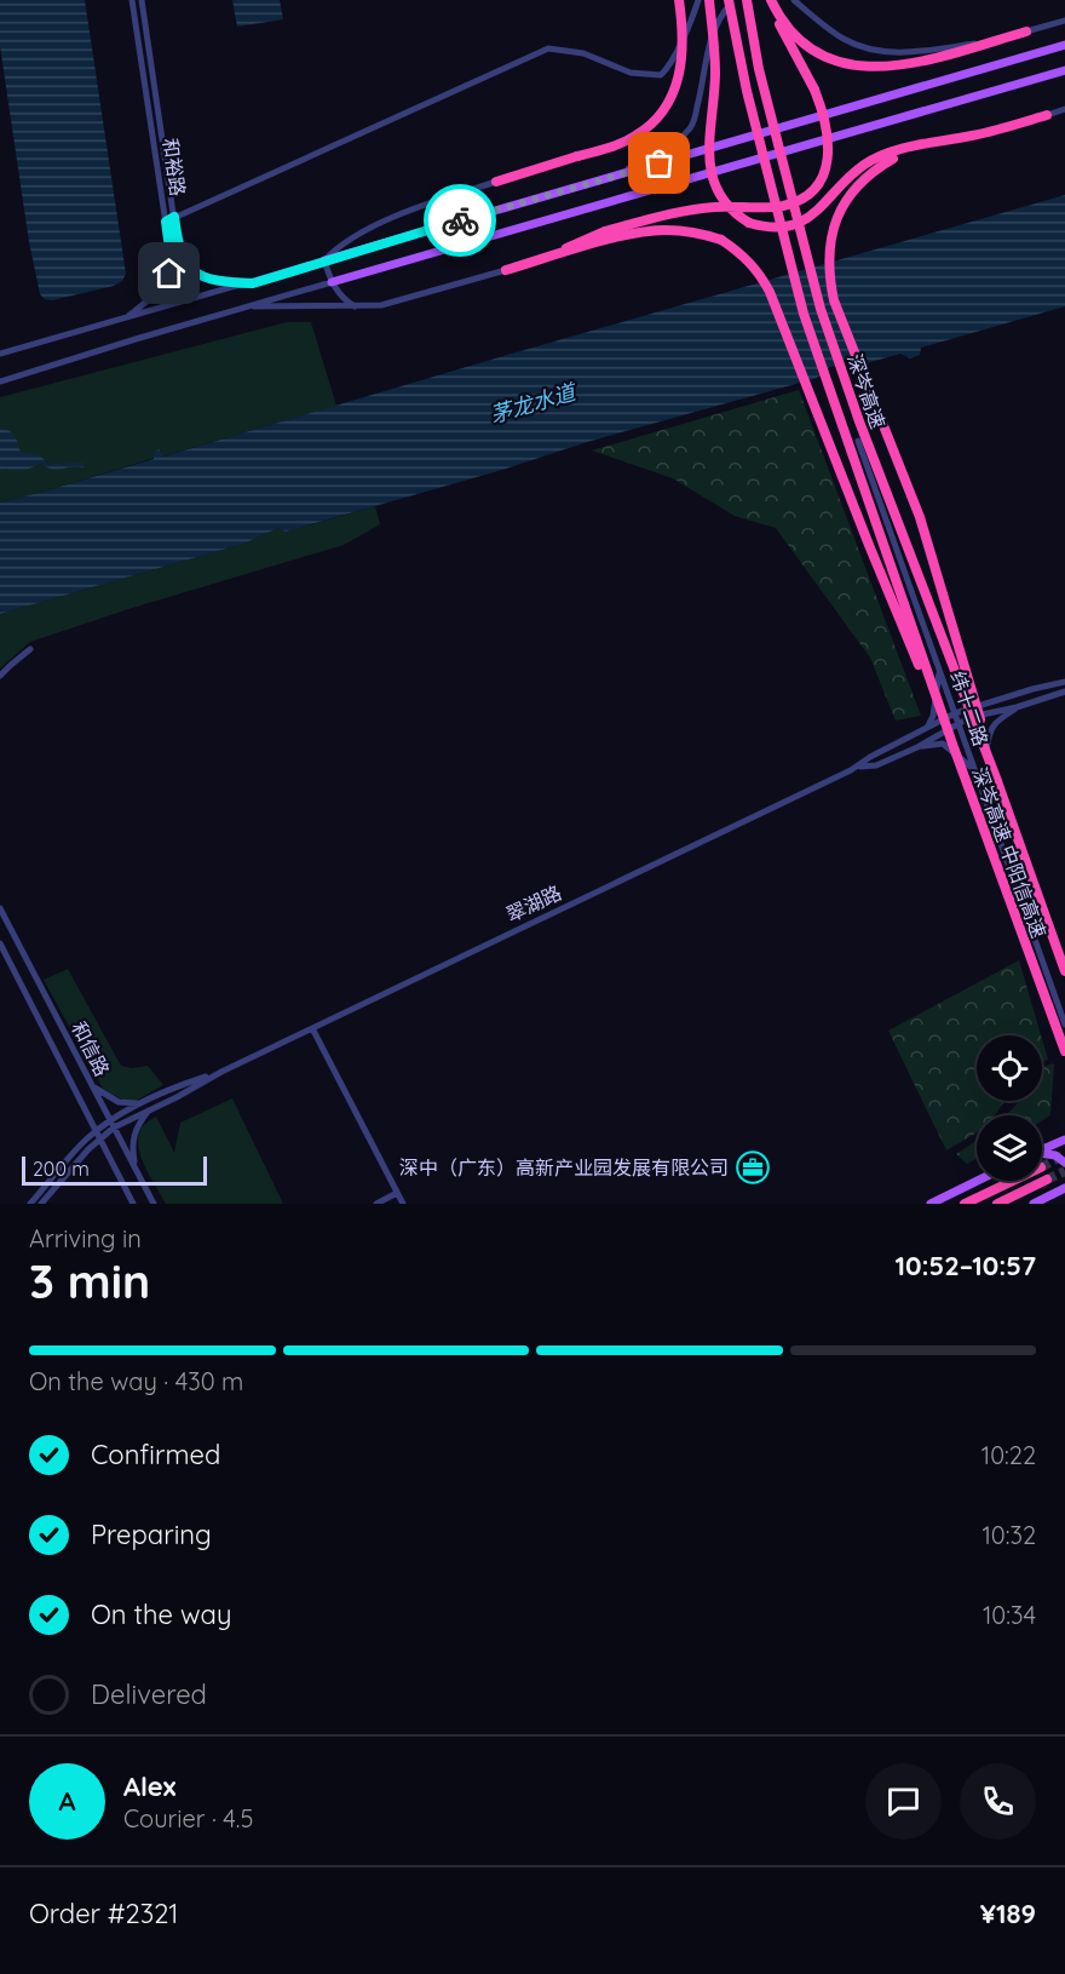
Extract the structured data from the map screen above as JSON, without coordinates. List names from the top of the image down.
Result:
{
  "streets": {
    "highway": ["深岑高速", "深岑高速 中阳信高速"],
    "street": [
      "和裕路",
      "纬十二路",
      "翠湖路",
      "和信路"
    ]
  },
  "crossings": [
    ["深岑高速", "深岑高速 中阳信高速"],
    ["纬十二路", "翠湖路"],
    ["翠湖路", "和信路"]
  ],
  "water": ["茅龙水道"],
  "places": {
    "office": ["深中（广东）高新产业园发展有限公司"]
  },
  "scale_bar": "200 m",
  "page": {
    "scale": "200 m",
    "heading": ["3 min", "Arriving in", "10:52–10:57"],
    "panel": [
      "Alex",
      "Courier · 4.5",
      "Order #2321",
      "¥189"
    ],
    "bar": "On the way · 430 m",
    "list": [
      ["Confirmed", "10:22"],
      ["Preparing", "10:32"],
      ["On the way", "10:34"],
      "Delivered"
    ],
    "round": "A"
  }
}
